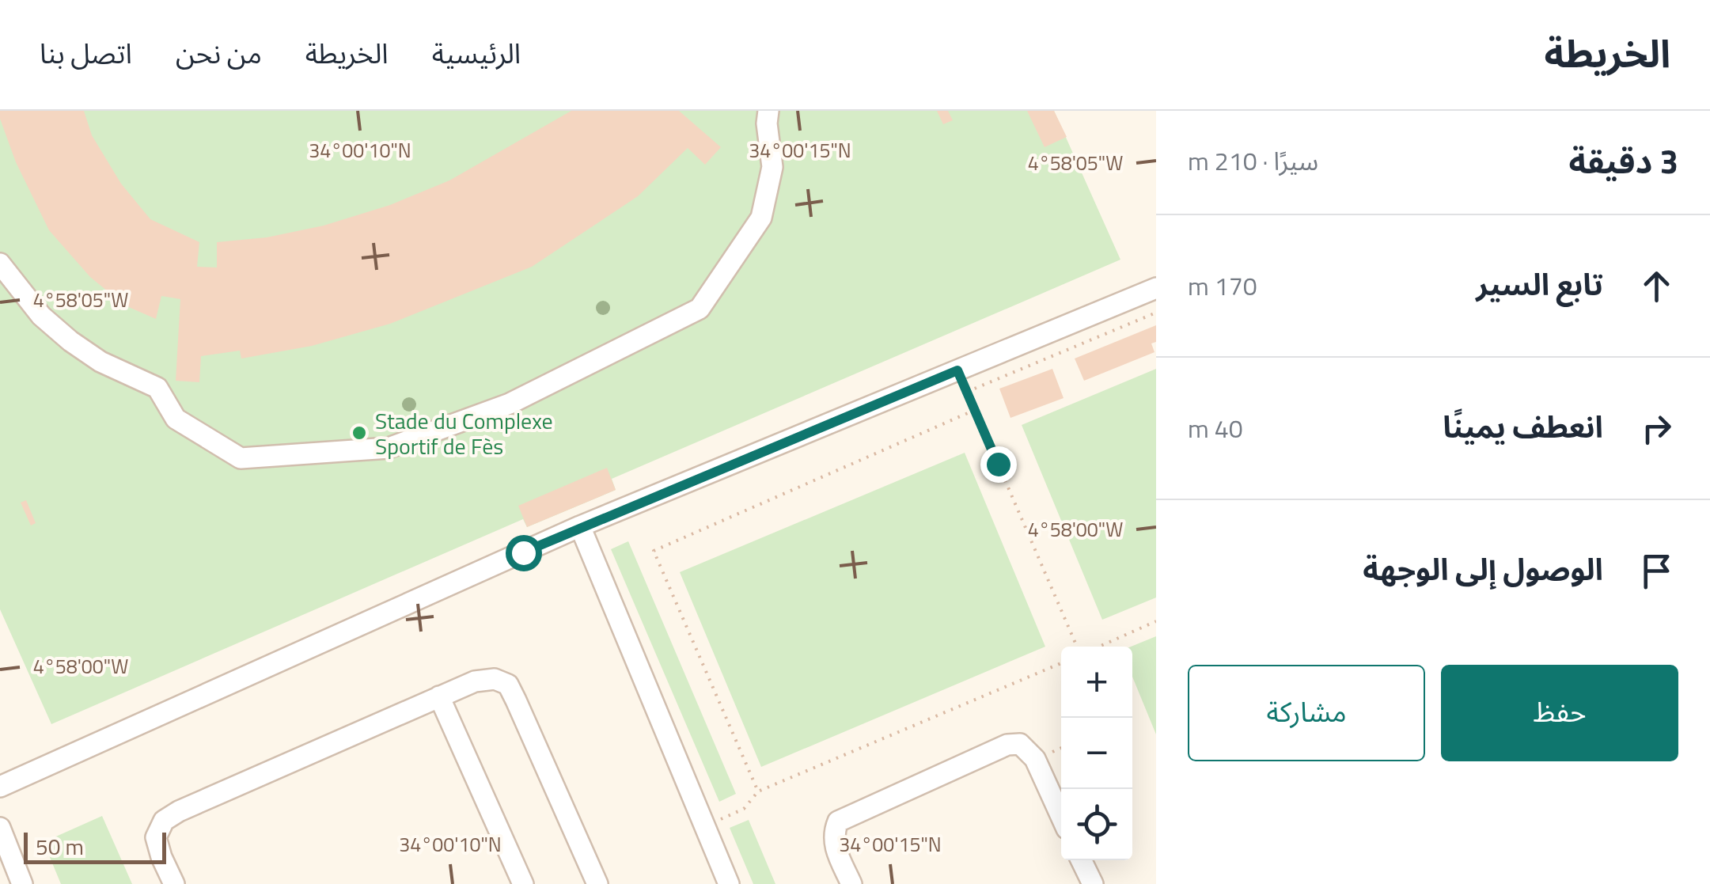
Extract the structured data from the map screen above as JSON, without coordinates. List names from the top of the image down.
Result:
{
  "places": ["Stade du Complexe Sportif de Fès"],
  "scale_bar": "50 m",
  "page": {
    "header": "الخريطة",
    "nav": [
      "الرئيسية",
      "الخريطة",
      "من نحن",
      "اتصل بنا"
    ],
    "heading": ["3 دقيقة", "سيرًا · 210 m"],
    "list": [
      ["تابع السير", "170 m"],
      ["انعطف يمينًا", "40 m"],
      "الوصول إلى الوجهة"
    ],
    "buttons": ["حفظ", "مشاركة"],
    "map_buttons": ["+", "−"],
    "scale": "50 m"
  },
  "coordinates": [
    "34°00'10\"N",
    "34°00'15\"N",
    "4°58'05\"W",
    "4°58'00\"W"
  ]
}
